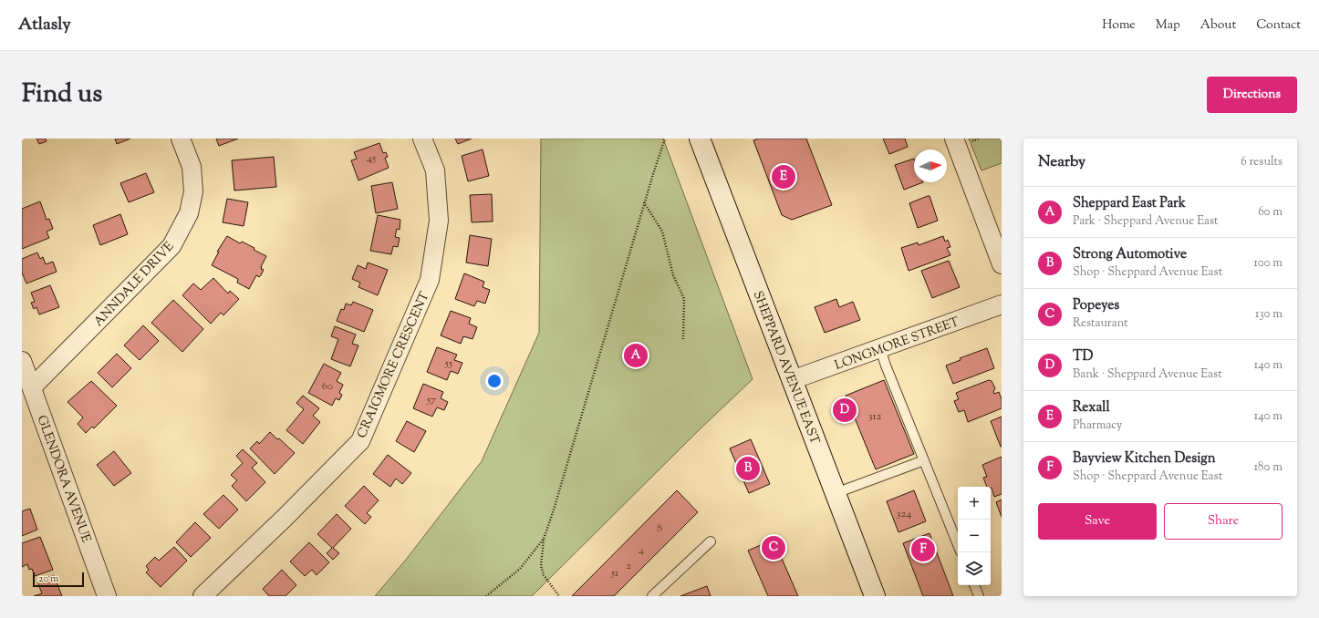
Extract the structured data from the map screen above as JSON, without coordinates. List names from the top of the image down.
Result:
{
  "streets": {
    "main road": ["SHEPPARD AVENUE EAST"],
    "street": [
      "ANNDALE DRIVE",
      "LONGMORE STREET",
      "CRAIGMORE CRESCENT",
      "GLENDORA AVENUE"
    ]
  },
  "crossings": [
    ["ANNDALE DRIVE", "GLENDORA AVENUE"],
    ["LONGMORE STREET", "SHEPPARD AVENUE EAST"]
  ],
  "house_numbers": [
    "45",
    "55",
    "60",
    "57",
    "312",
    "324",
    "8",
    "4",
    "2",
    "51"
  ],
  "scale_bar": "20 m",
  "north": "right",
  "page": {
    "header": "Atlasly",
    "nav": [
      "Home",
      "Map",
      "About",
      "Contact"
    ],
    "title": "Find us",
    "buttons": [
      "Directions",
      ["Save", "Share"]
    ],
    "heading": ["Nearby", "6 results"],
    "pins": [
      "E",
      "A",
      "D",
      "B",
      "C",
      "F"
    ],
    "list": [
      {
        "mark": "A",
        "name": "Sheppard East Park",
        "note": "Park · Sheppard Avenue East",
        "value": "60 m"
      },
      {
        "mark": "B",
        "name": "Strong Automotive",
        "note": "Shop · Sheppard Avenue East",
        "value": "100 m"
      },
      {
        "mark": "C",
        "name": "Popeyes",
        "note": "Restaurant",
        "value": "130 m"
      },
      {
        "mark": "D",
        "name": "TD",
        "note": "Bank · Sheppard Avenue East",
        "value": "140 m"
      },
      {
        "mark": "E",
        "name": "Rexall",
        "note": "Pharmacy",
        "value": "140 m"
      },
      {
        "mark": "F",
        "name": "Bayview Kitchen Design",
        "note": "Shop · Sheppard Avenue East",
        "value": "180 m"
      }
    ],
    "map_buttons": ["+", "−"],
    "scale": "20 m"
  }
}
